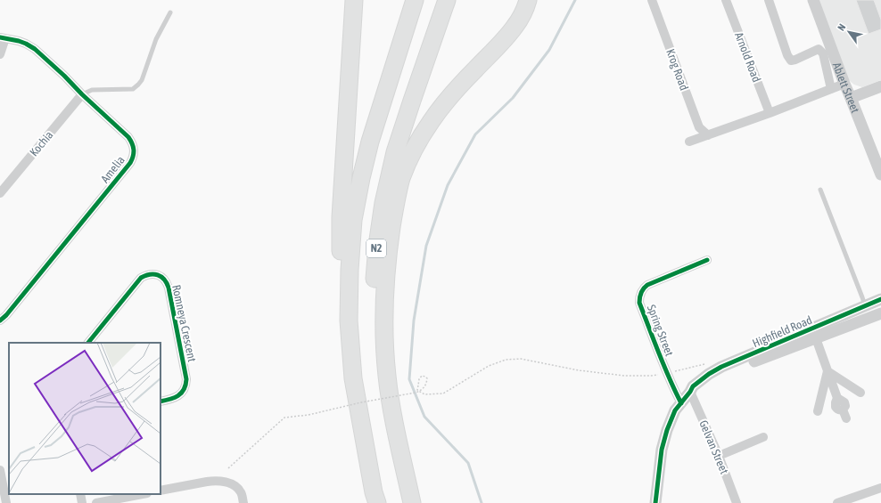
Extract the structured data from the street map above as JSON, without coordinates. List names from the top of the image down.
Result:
{
  "streets": {
    "highway": ["N2"],
    "street": [
      "Arnold Road",
      "Krog Road",
      "Ablett Street",
      "Kochia",
      "Amelia",
      "Romneya Crescent",
      "Spring Street",
      "Highfield Road",
      "Gelvan Street"
    ]
  },
  "crossings": [
    ["Kochia", "Amelia"],
    ["Highfield Road", "Gelvan Street"]
  ],
  "north": "top left"
}
